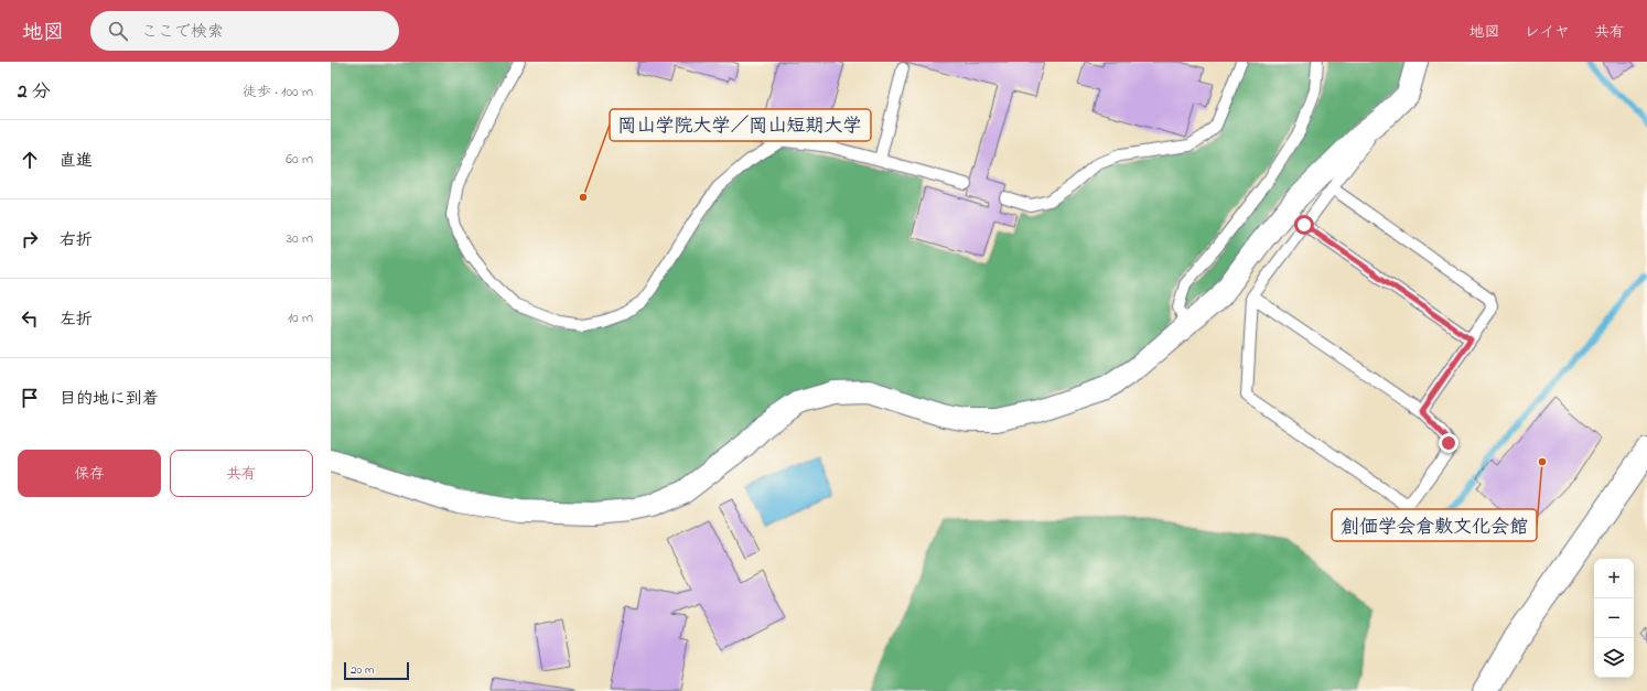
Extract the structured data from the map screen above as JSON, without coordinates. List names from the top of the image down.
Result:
{
  "places": ["岡山学院大学／岡山短期大学", "創価学会倉敷文化会館"],
  "scale_bar": "20 m",
  "page": {
    "header": "地図",
    "search": "ここで検索",
    "nav": ["地図", "レイヤ", "共有"],
    "heading": ["2 分", "徒歩 · 100 m"],
    "list": [
      ["直進", "60 m"],
      ["右折", "30 m"],
      ["左折", "10 m"],
      "目的地に到着"
    ],
    "buttons": ["保存", "共有"],
    "map_buttons": ["+", "−"],
    "scale": "20 m"
  }
}
